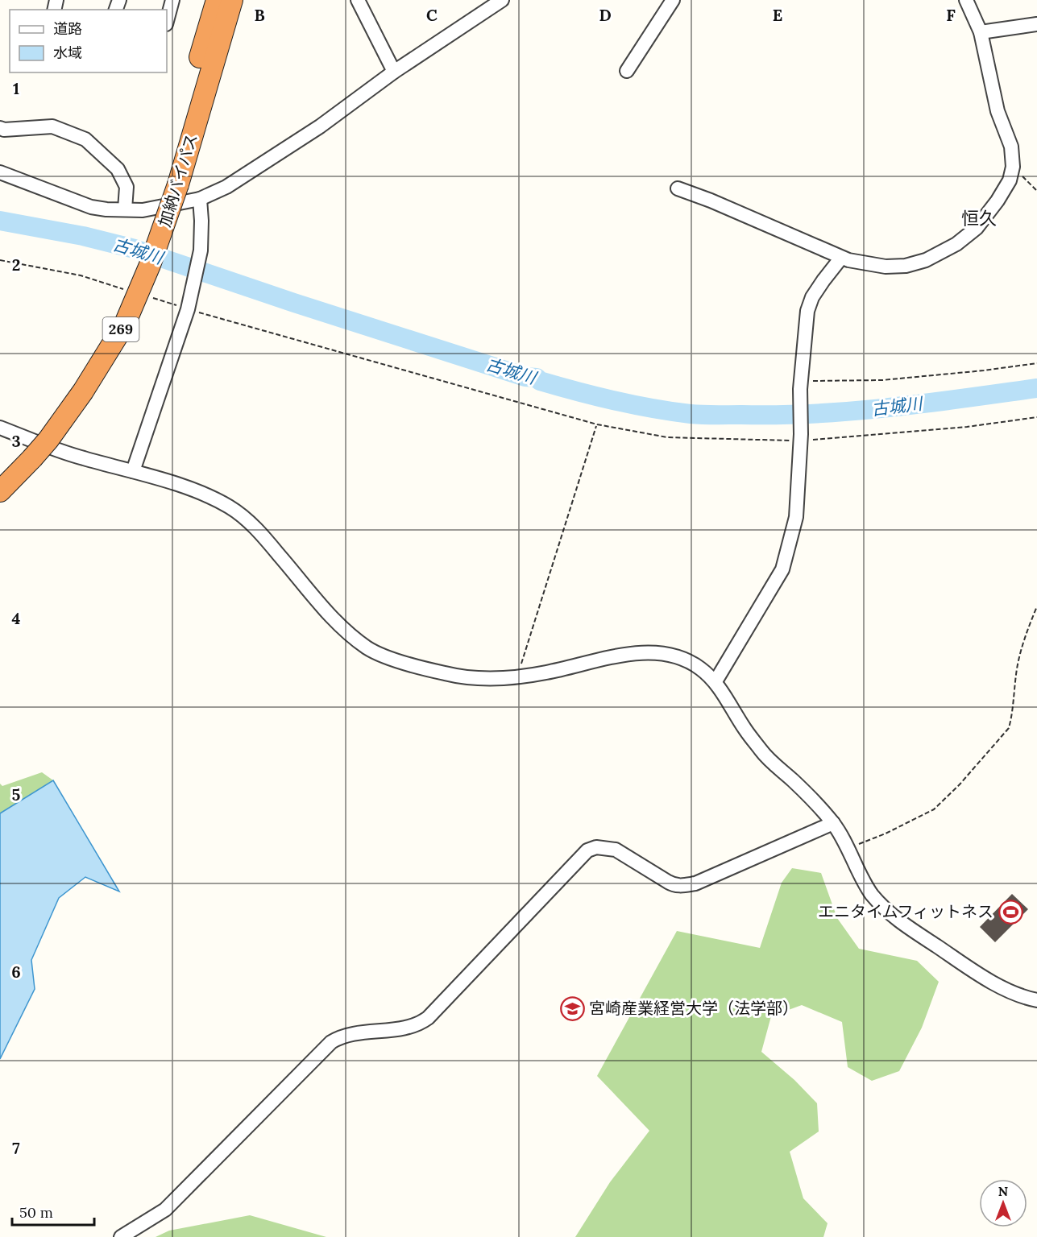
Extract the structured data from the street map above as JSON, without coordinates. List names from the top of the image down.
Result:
{
  "streets": {
    "highway": ["加納バイパス", "269"]
  },
  "districts": ["恒久"],
  "water": ["古城川"],
  "places": {
    "sports": ["エニタイムフィットネス"],
    "school or university": ["宮崎産業経営大学（法学部）"]
  },
  "legend": ["道路", "水域"],
  "scale_bar": "50 m",
  "north": "top",
  "grid": {
    "columns": [
      "B",
      "C",
      "D",
      "E",
      "F"
    ],
    "rows": [
      "1",
      "2",
      "3",
      "4",
      "5",
      "6",
      "7"
    ]
  }
}
